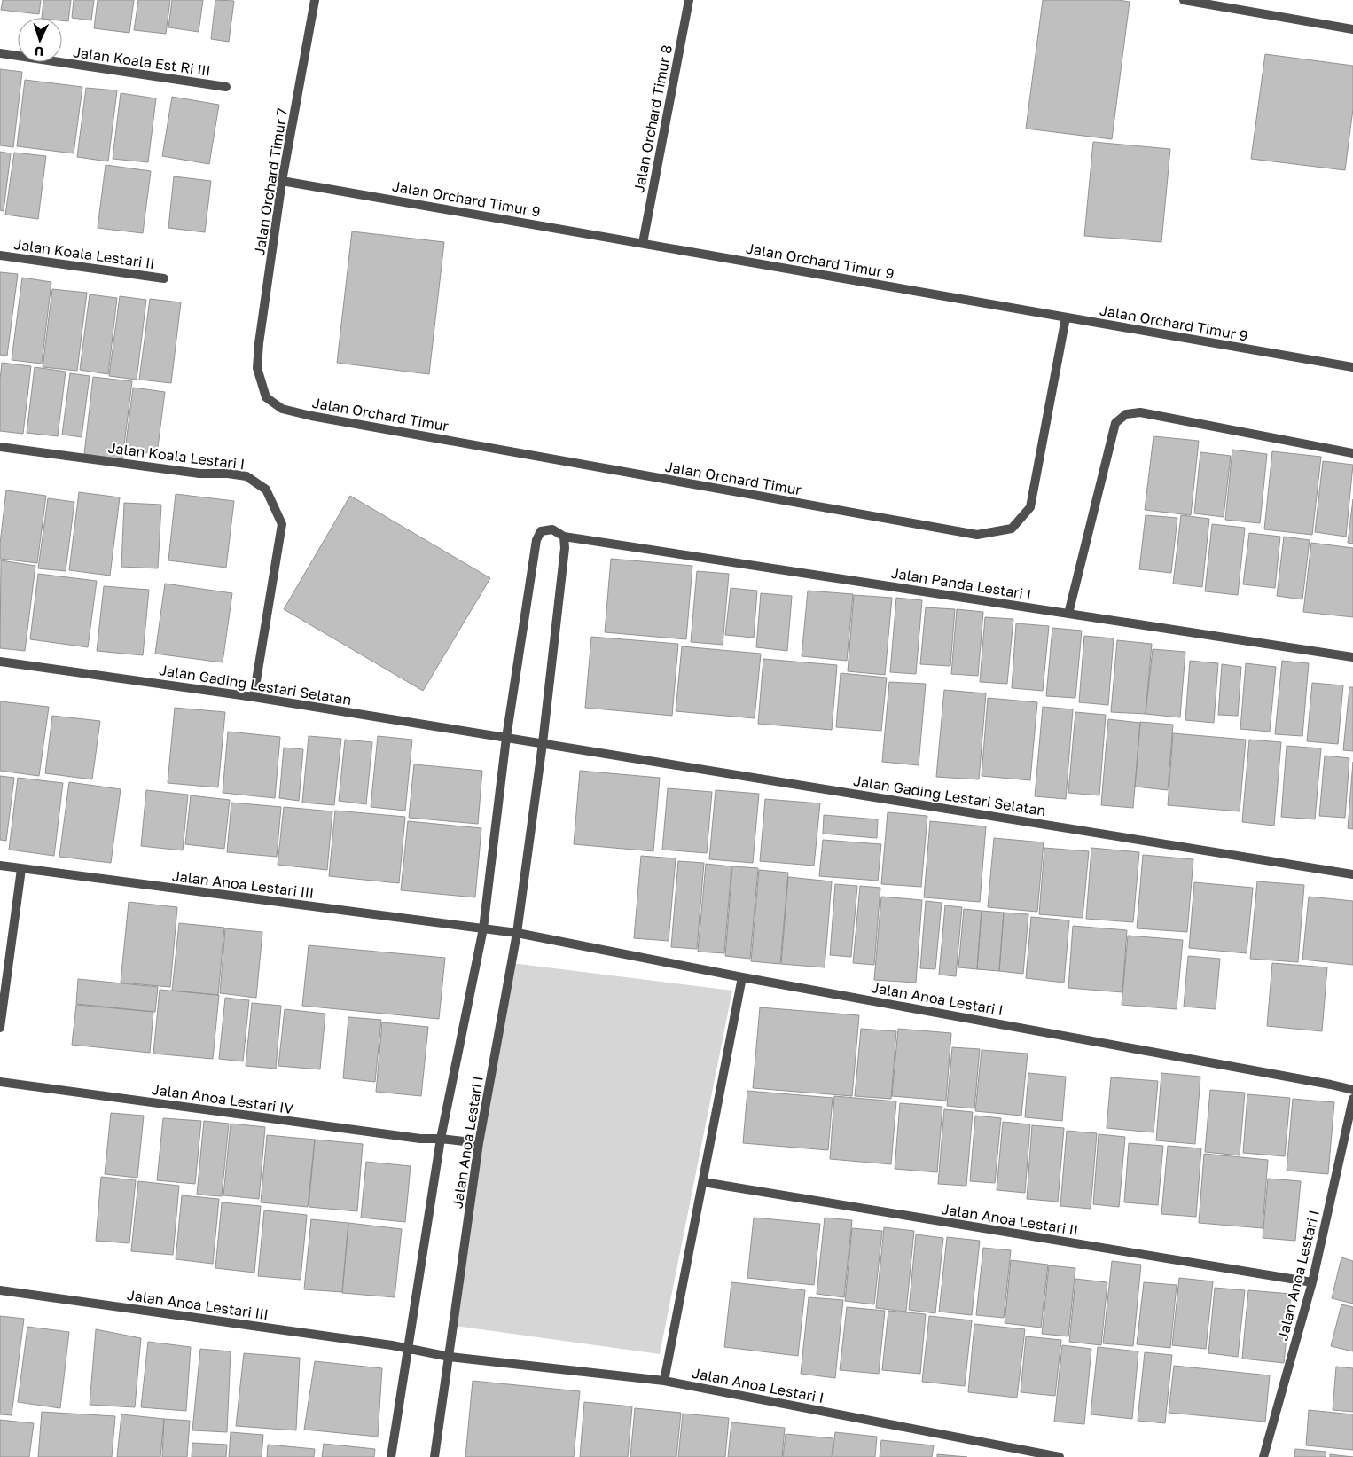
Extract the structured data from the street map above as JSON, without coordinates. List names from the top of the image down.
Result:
{
  "streets": {
    "street": [
      "Jalan Koala Est Ri III",
      "Jalan Orchard Timur 8",
      "Jalan Orchard Timur 7",
      "Jalan Orchard Timur 9",
      "Jalan Koala Lestari II",
      "Jalan Orchard Timur",
      "Jalan Koala Lestari I",
      "Jalan Panda Lestari I",
      "Jalan Gading Lestari Selatan",
      "Jalan Anoa Lestari III",
      "Jalan Anoa Lestari I",
      "Jalan Anoa Lestari IV",
      "Jalan Anoa Lestari II"
    ]
  },
  "crossings": [
    ["Jalan Orchard Timur 8", "Jalan Orchard Timur 9"],
    ["Jalan Orchard Timur 7", "Jalan Orchard Timur 9"],
    ["Jalan Orchard Timur 7", "Jalan Orchard Timur"],
    ["Jalan Orchard Timur 9", "Jalan Orchard Timur"],
    ["Jalan Koala Lestari I", "Jalan Gading Lestari Selatan"],
    ["Jalan Anoa Lestari III", "Jalan Anoa Lestari I"],
    ["Jalan Anoa Lestari I", "Jalan Anoa Lestari IV"],
    ["Jalan Anoa Lestari I", "Jalan Anoa Lestari II"]
  ],
  "north": "bottom"
}
